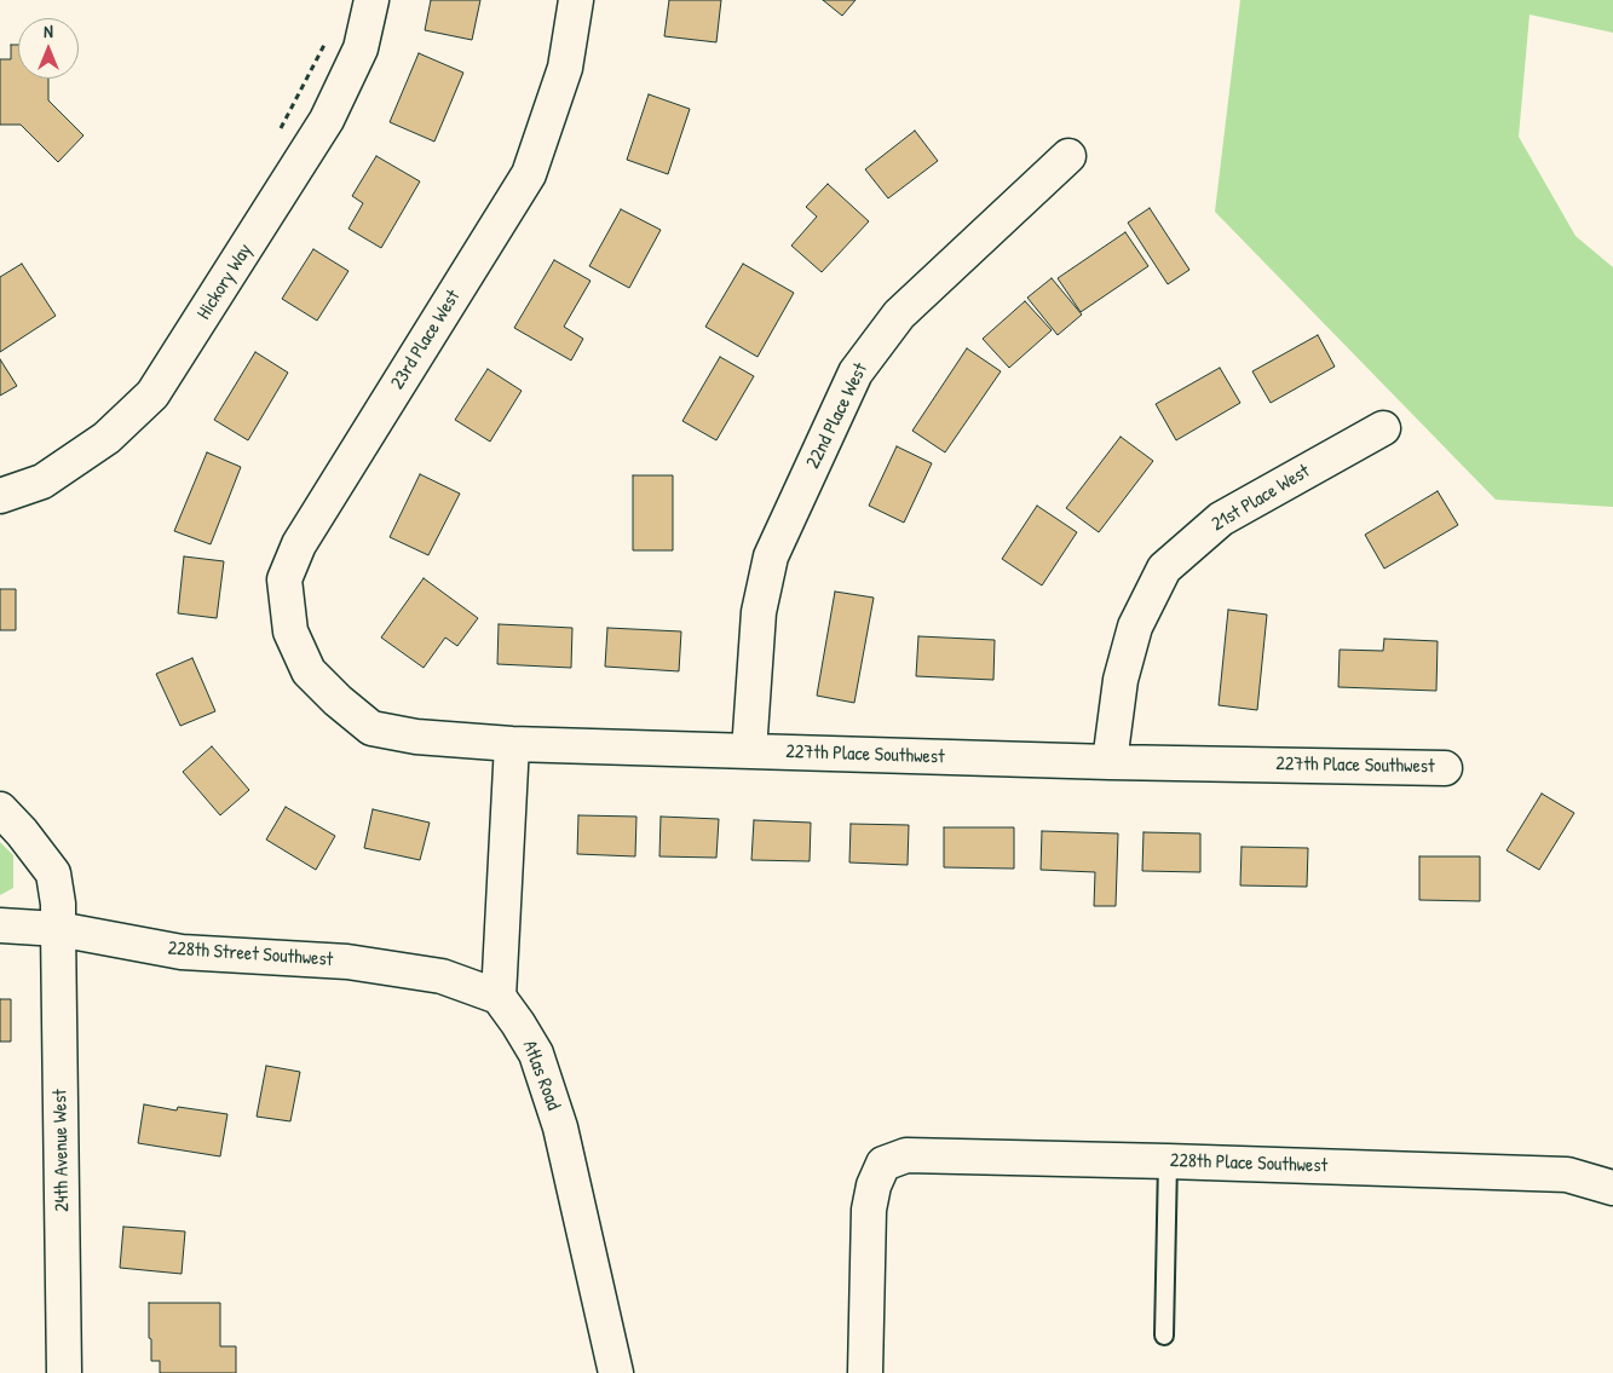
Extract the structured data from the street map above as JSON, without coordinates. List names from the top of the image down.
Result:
{
  "streets": {
    "street": [
      "Hickory Way",
      "23rd Place West",
      "22nd Place West",
      "21st Place West",
      "227th Place Southwest",
      "228th Street Southwest",
      "Atlas Road",
      "24th Avenue West",
      "228th Place Southwest"
    ]
  },
  "crossings": [
    ["23rd Place West", "227th Place Southwest"],
    ["22nd Place West", "227th Place Southwest"],
    ["21st Place West", "227th Place Southwest"],
    ["228th Street Southwest", "Atlas Road"],
    ["228th Street Southwest", "24th Avenue West"]
  ],
  "north": "top"
}
